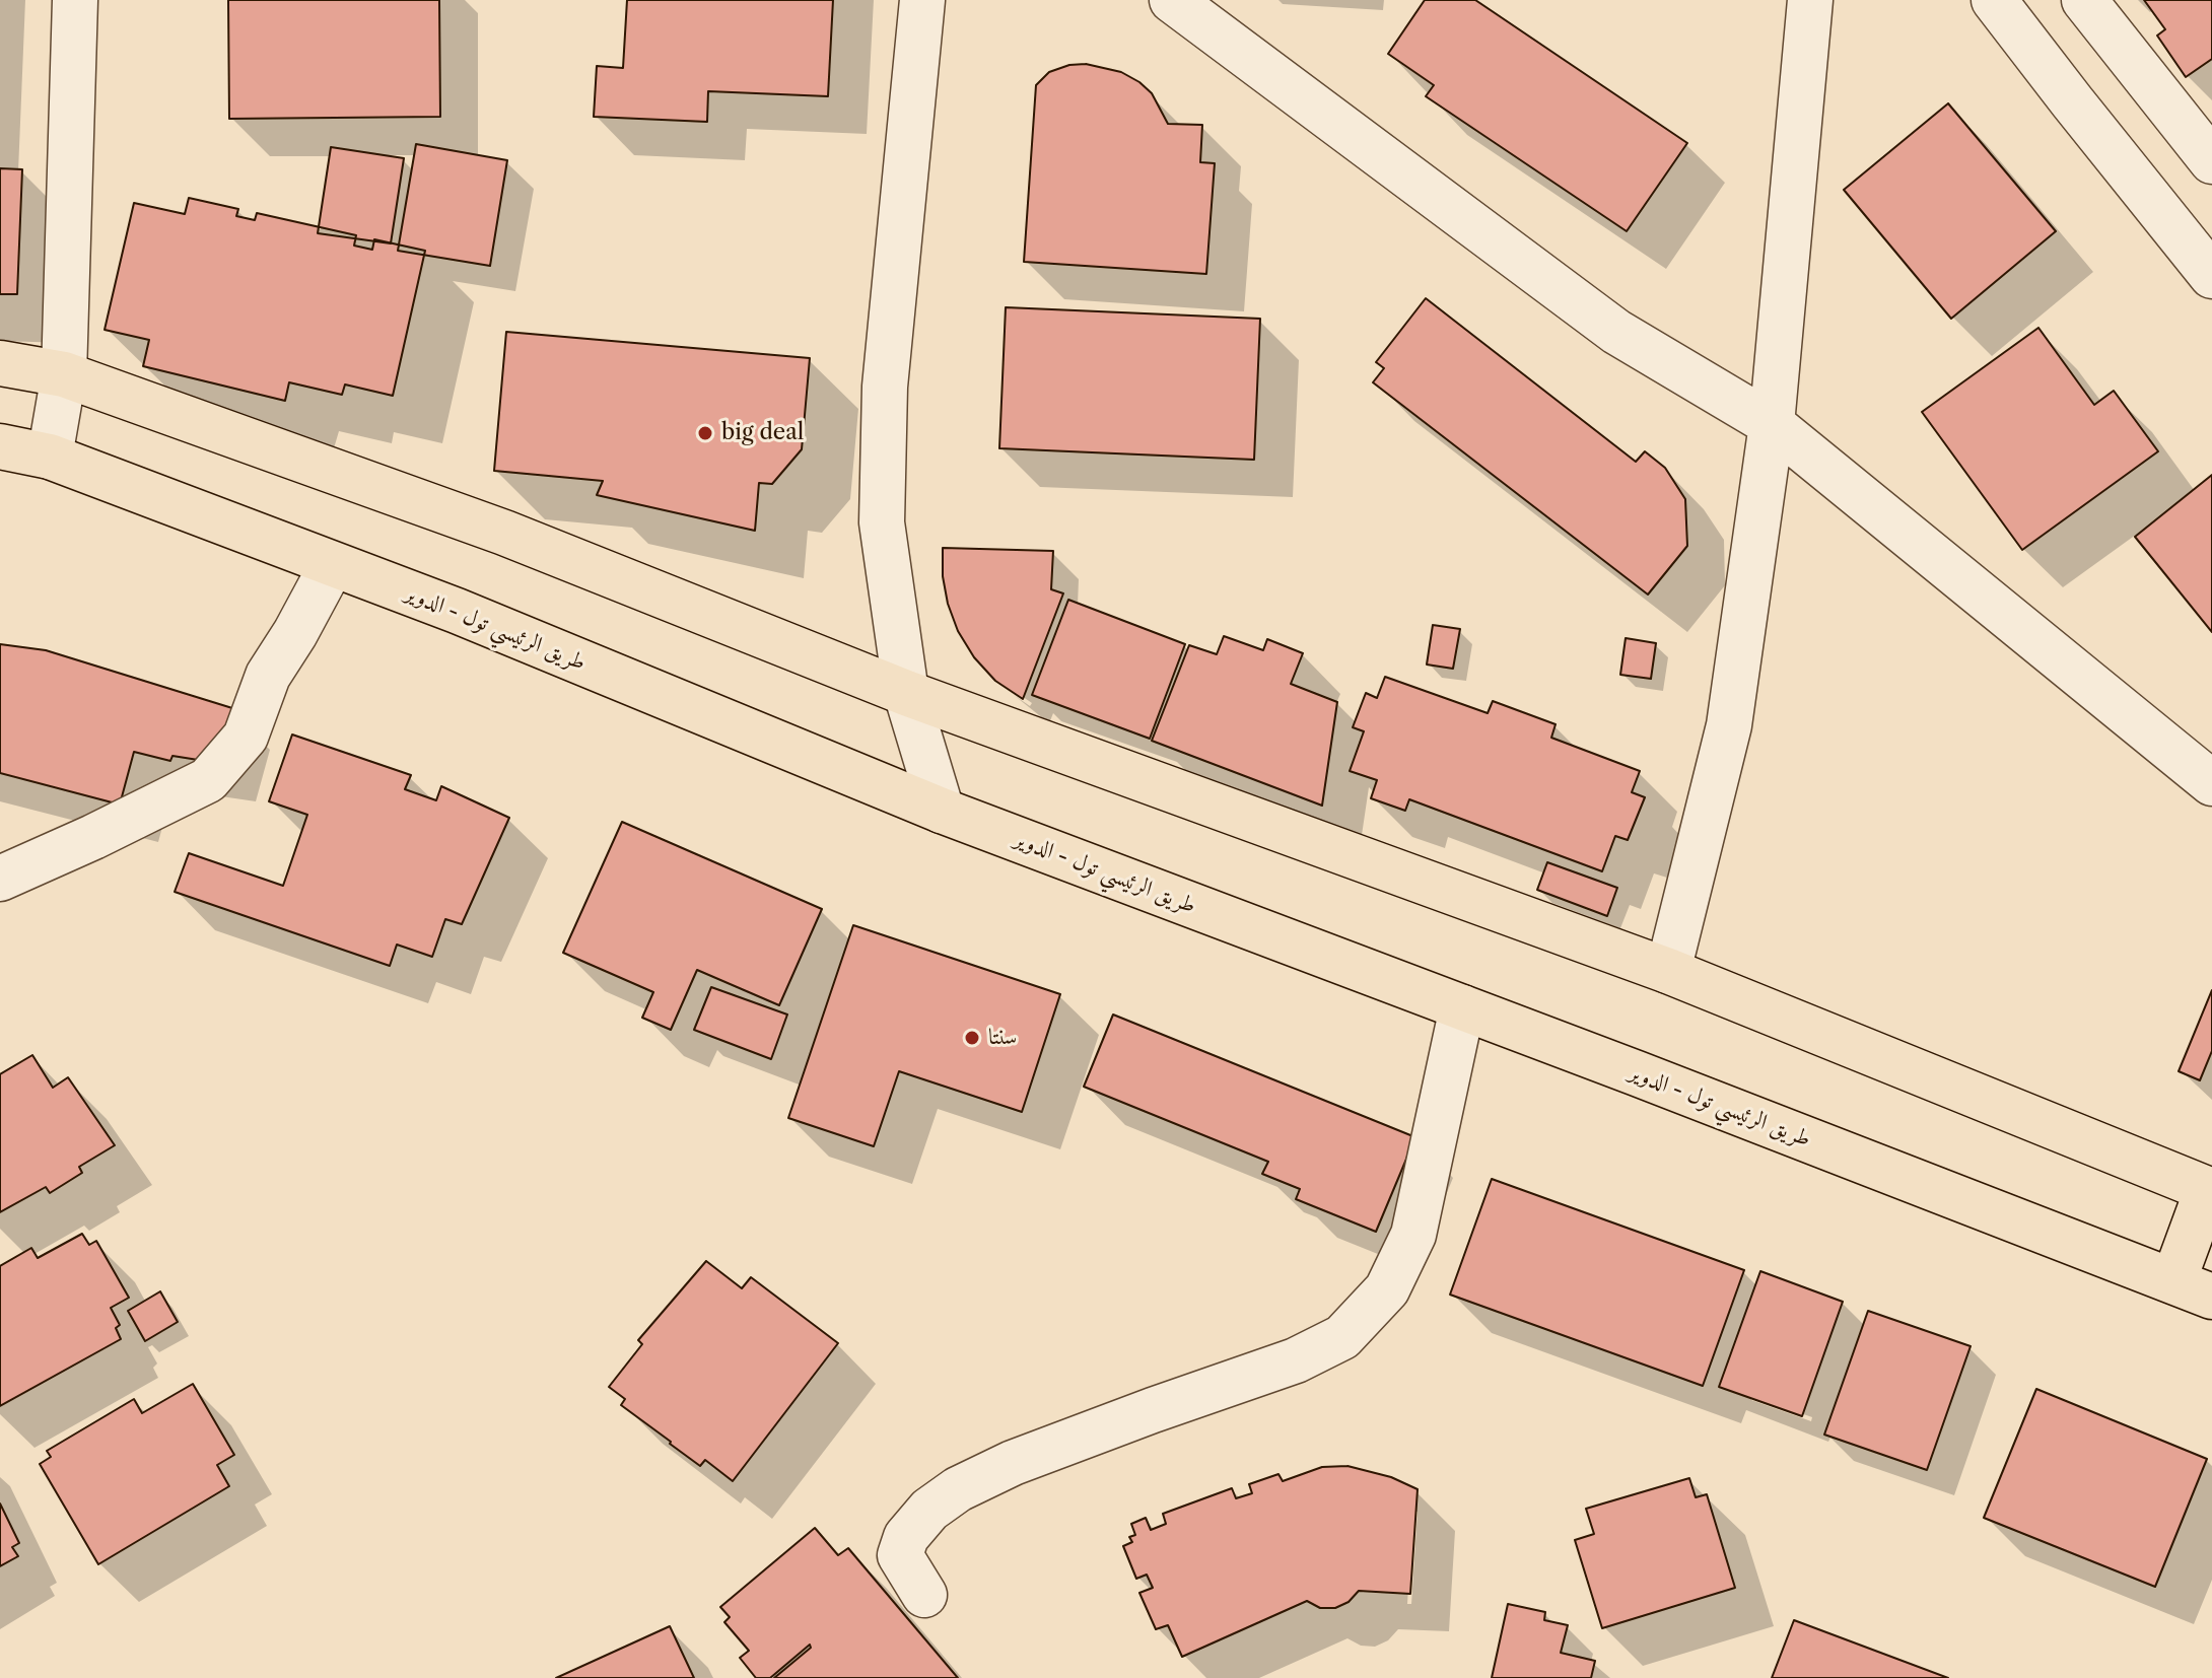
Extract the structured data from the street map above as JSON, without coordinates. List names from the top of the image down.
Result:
{
  "streets": {
    "main road": ["طريق الرئيسي تول - الدوير"]
  },
  "places": ["big deal", "سنتا"]
}
